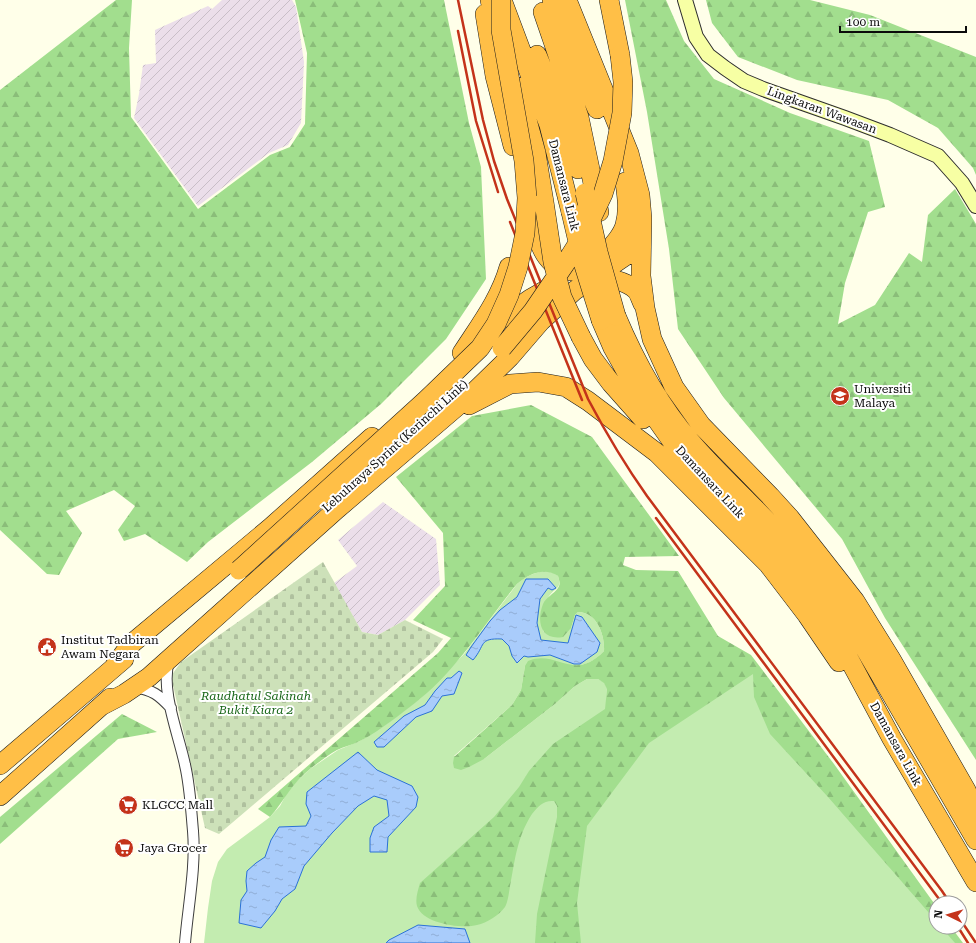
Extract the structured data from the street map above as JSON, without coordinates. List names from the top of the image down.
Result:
{
  "streets": {
    "highway": ["Damansara Link", "Lebuhraya Sprint (Kerinchi Link)"],
    "street": ["Lingkaran Wawasan"]
  },
  "crossings": [
    ["Damansara Link", "Lebuhraya Sprint (Kerinchi Link)"]
  ],
  "parks": ["Raudhatul Sakinah Bukit Kiara 2"],
  "places": {
    "school or university": ["Universiti Malaya"],
    "public building": ["Institut Tadbiran Awam Negara"],
    "supermarket": ["KLGCC Mall", "Jaya Grocer"]
  },
  "scale_bar": "100 m",
  "north": "left"
}
